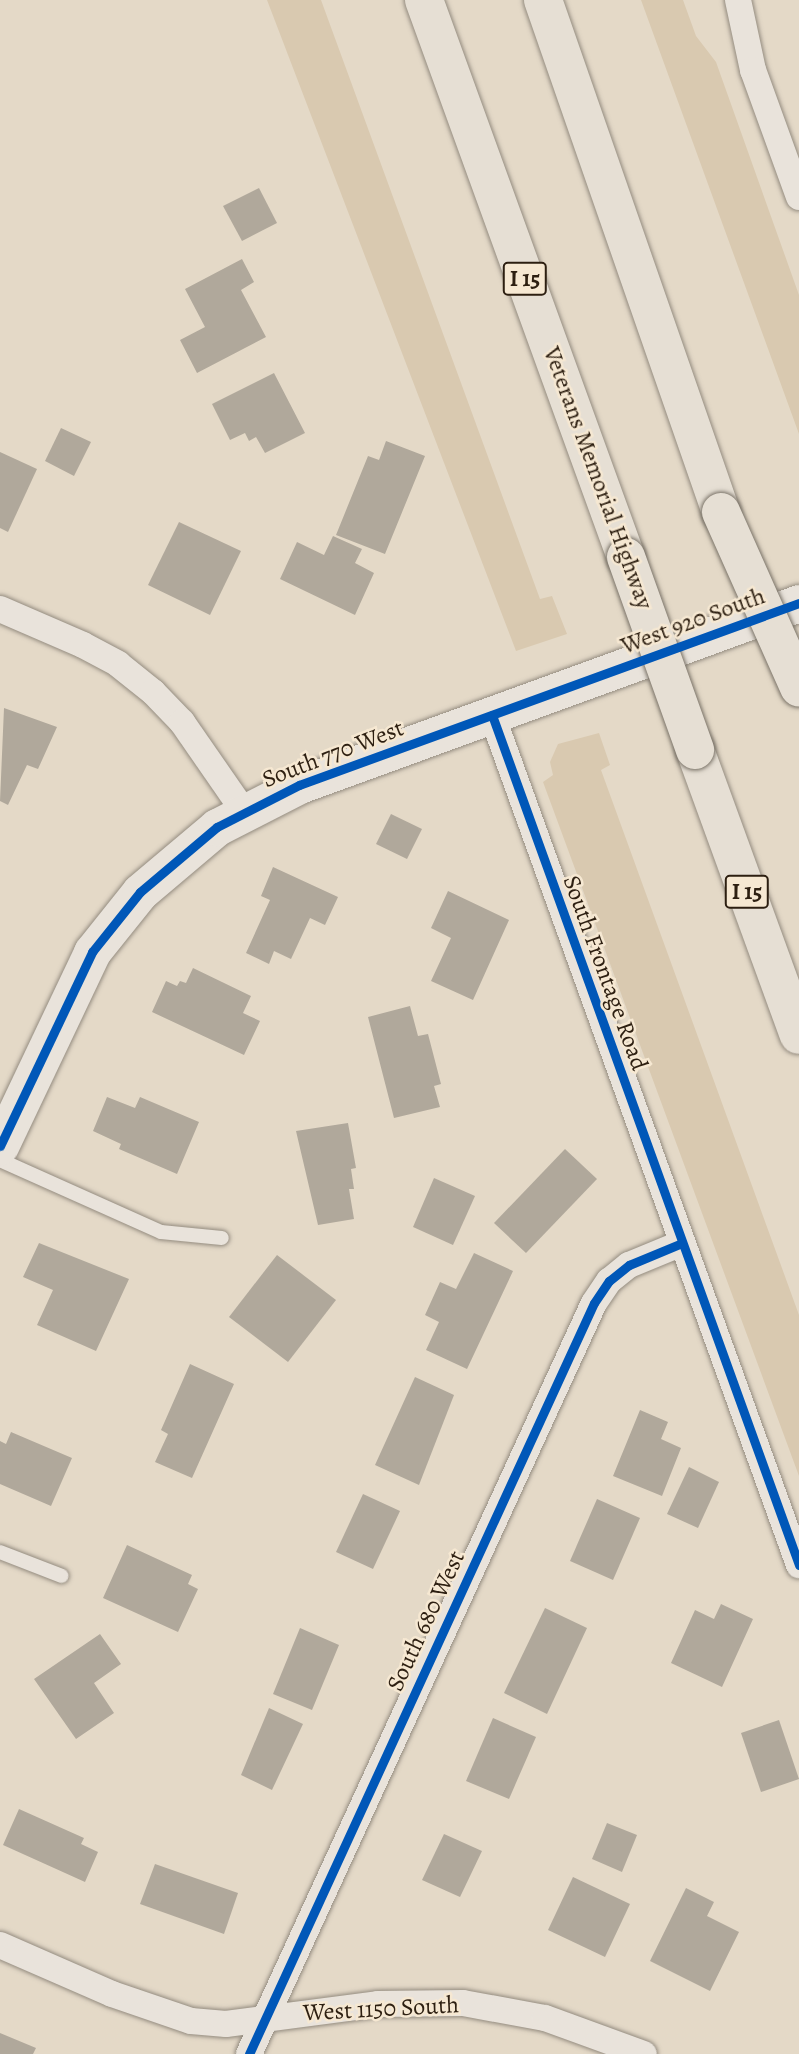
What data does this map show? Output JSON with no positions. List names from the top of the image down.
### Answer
{
  "streets": {
    "highway": ["I 15", "Veterans Memorial Highway"],
    "street": [
      "West 920 South",
      "South 770 West",
      "South Frontage Road",
      "South 680 West",
      "West 1150 South"
    ]
  },
  "crossings": [
    ["West 920 South", "South 770 West"],
    ["South 770 West", "South Frontage Road"],
    ["South Frontage Road", "South 680 West"],
    ["South 680 West", "West 1150 South"]
  ]
}
